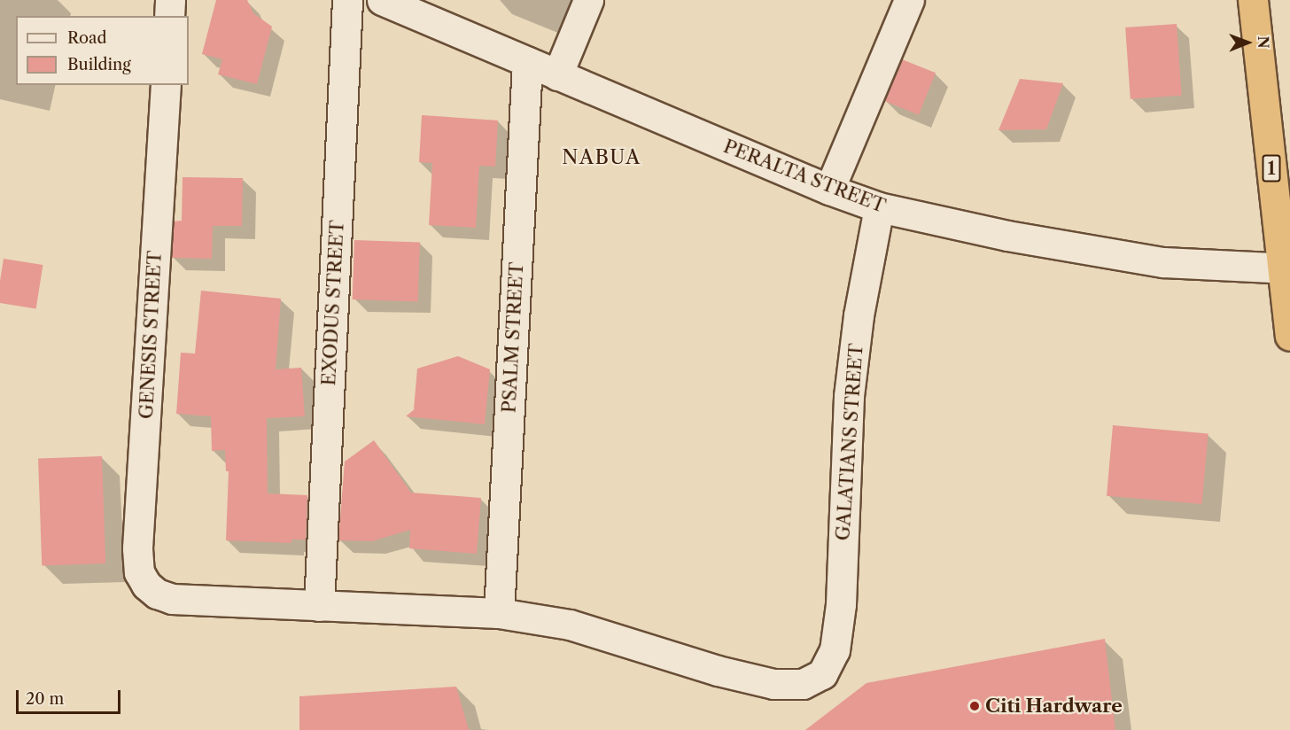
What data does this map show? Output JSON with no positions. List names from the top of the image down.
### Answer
{
  "streets": {
    "highway": ["1"],
    "street": [
      "PERALTA STREET",
      "EXODUS STREET",
      "GENESIS STREET",
      "PSALM STREET",
      "GALATIANS STREET"
    ]
  },
  "crossings": [
    ["1", "PERALTA STREET"],
    ["PERALTA STREET", "PSALM STREET"],
    ["PERALTA STREET", "GALATIANS STREET"],
    ["EXODUS STREET", "GENESIS STREET"],
    ["PSALM STREET", "GALATIANS STREET"]
  ],
  "districts": ["NABUA"],
  "places": ["Citi Hardware"],
  "legend": ["Road", "Building"],
  "scale_bar": "20 m",
  "north": "right"
}
